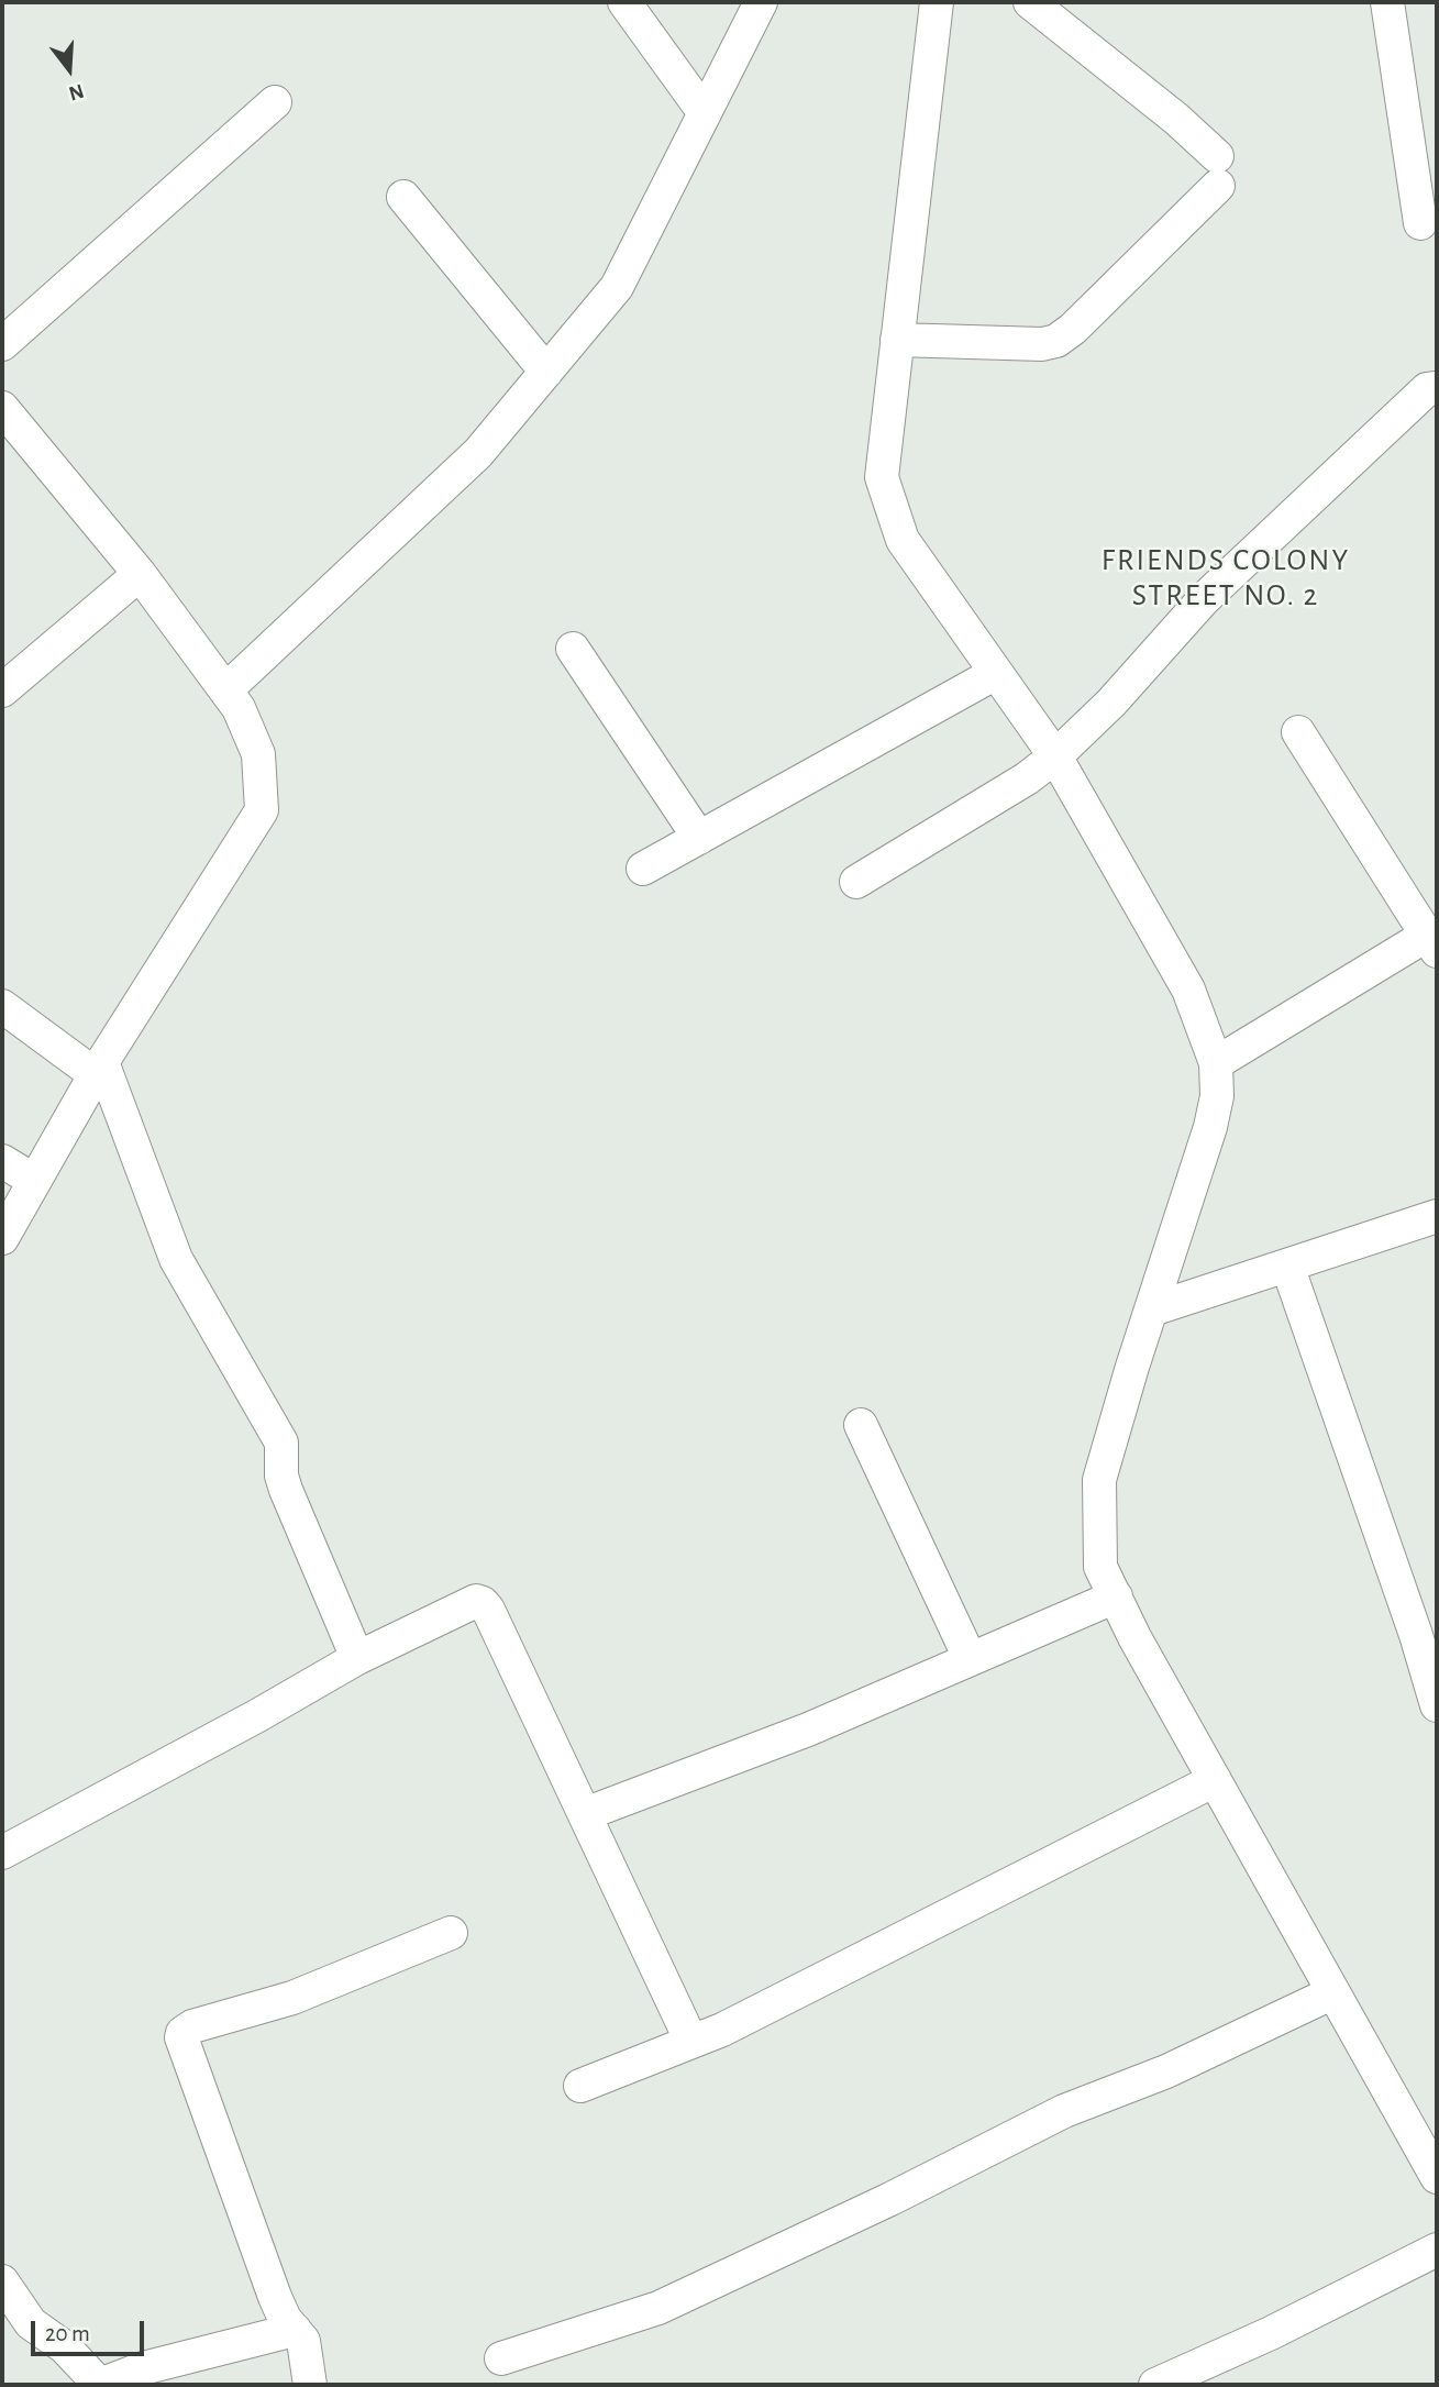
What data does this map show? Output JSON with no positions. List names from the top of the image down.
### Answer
{
  "districts": ["FRIENDS COLONY STREET NO. 2"],
  "scale_bar": "20 m",
  "north": "bottom"
}
